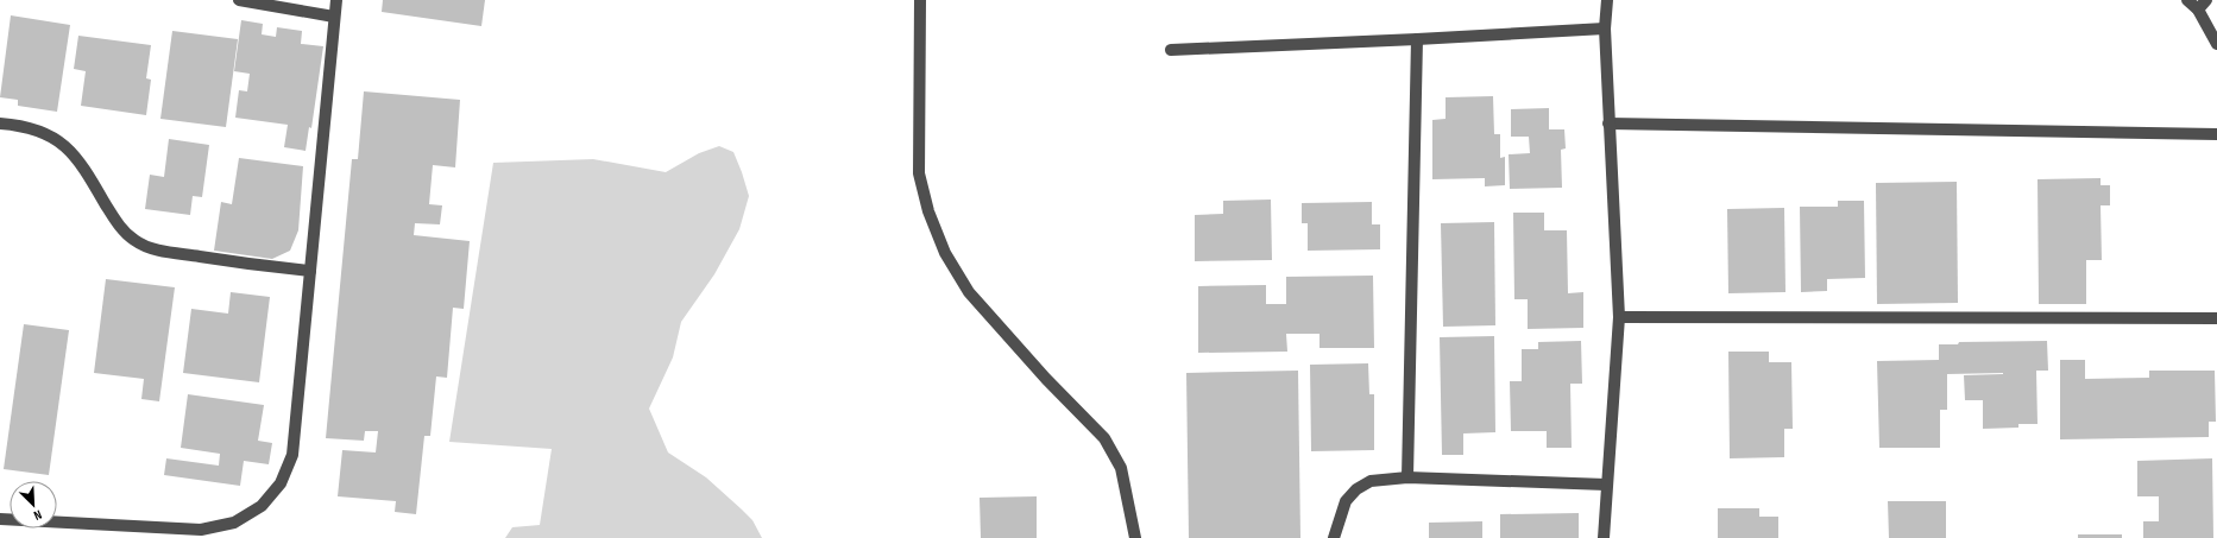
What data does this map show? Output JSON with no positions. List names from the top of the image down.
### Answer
{
  "north": "bottom right"
}
